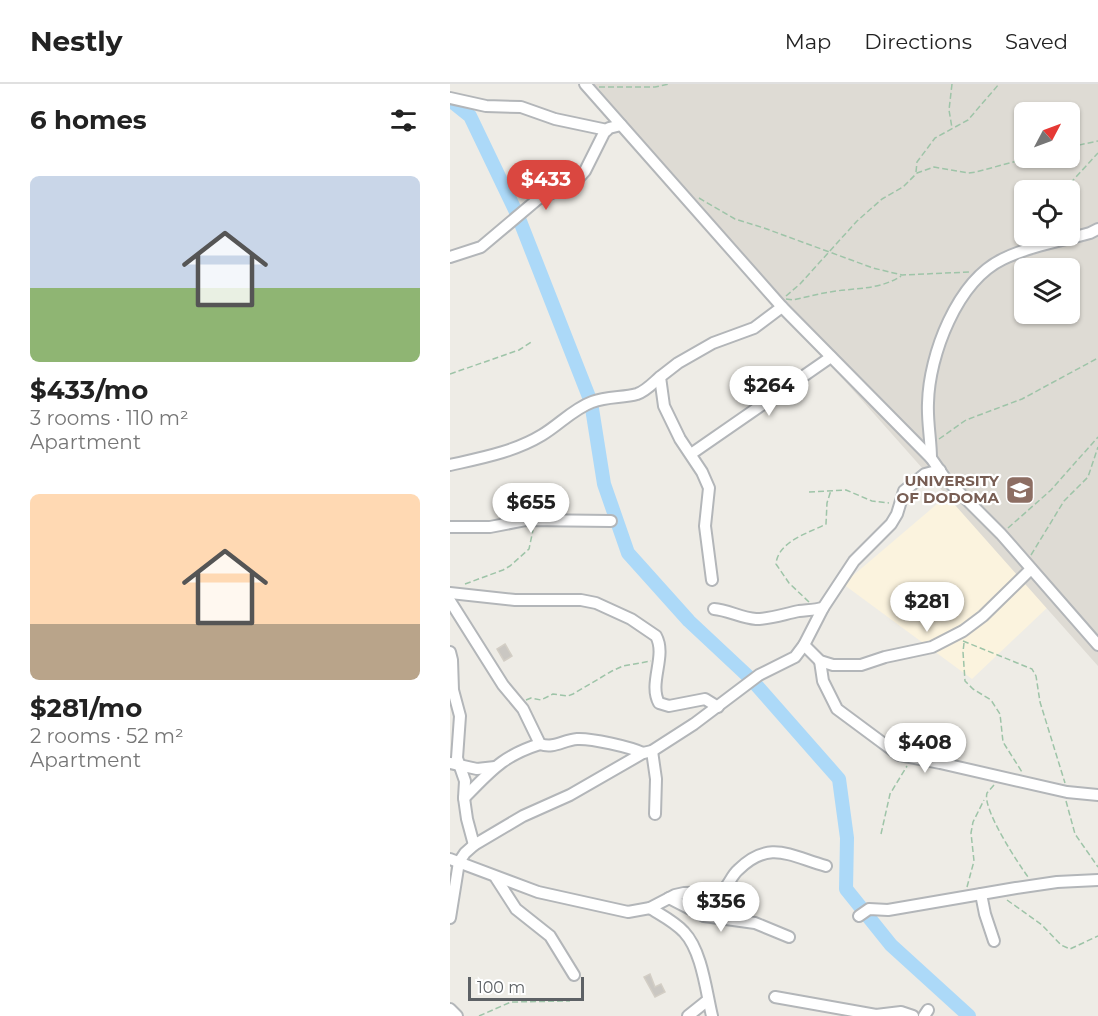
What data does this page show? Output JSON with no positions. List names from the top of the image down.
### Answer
{
  "places": {
    "school or university": ["UNIVERSITY OF DODOMA"]
  },
  "scale_bar": "100 m",
  "north": "top right",
  "page": {
    "header": "Nestly",
    "nav": ["Map", "Directions", "Saved"],
    "heading": "6 homes",
    "list": [
      {
        "name": "$433/mo",
        "note": "3 rooms · 110 m² · Apartment"
      },
      {
        "name": "$281/mo",
        "note": "2 rooms · 52 m² · Apartment"
      }
    ],
    "price": [
      "$433",
      "$264",
      "$655",
      "$281",
      "$408",
      "$356"
    ],
    "scale": "100 m"
  }
}
